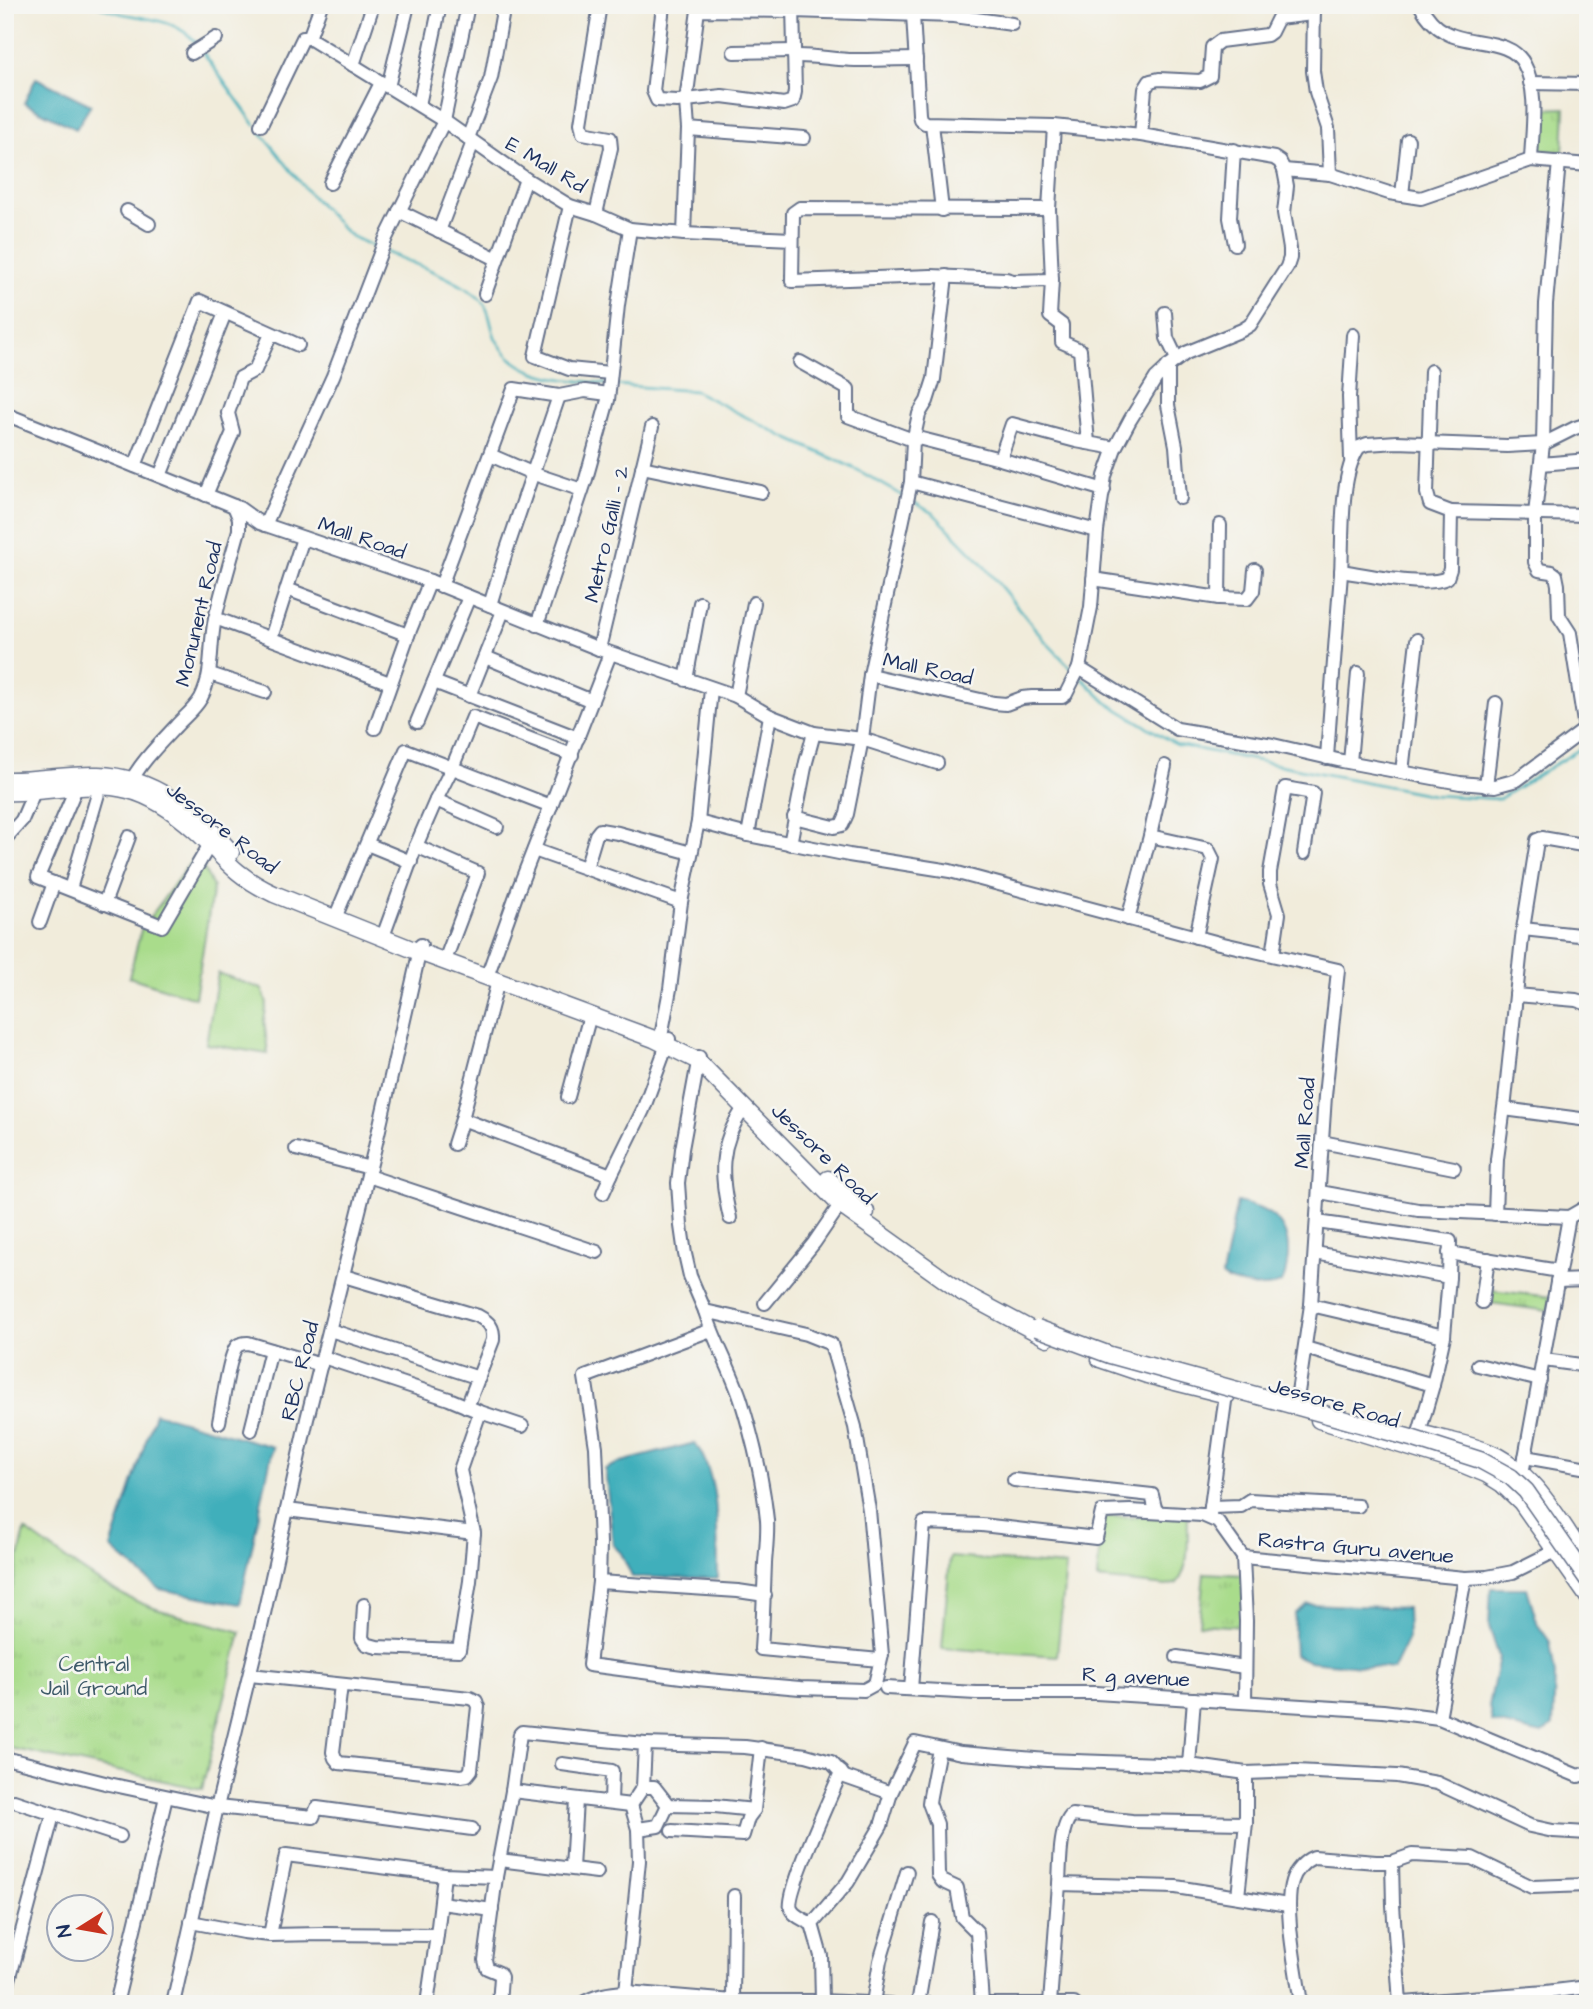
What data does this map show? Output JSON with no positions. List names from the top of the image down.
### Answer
{
  "streets": {
    "main road": ["Jessore Road"],
    "street": [
      "E Mall Rd",
      "Metro Galli - 2",
      "Mall Road",
      "Monunent Road",
      "RBC Road",
      "Rastra Guru avenue",
      "R g avenue"
    ]
  },
  "crossings": [
    ["Metro Galli - 2", "Mall Road"],
    ["Metro Galli - 2", "Jessore Road"],
    ["Mall Road", "Monunent Road"],
    ["Mall Road", "Jessore Road"],
    ["Monunent Road", "Jessore Road"],
    ["Jessore Road", "RBC Road"],
    ["Jessore Road", "Rastra Guru avenue"],
    ["Rastra Guru avenue", "R g avenue"]
  ],
  "parks": ["Central Jail Ground"],
  "north": "left"
}
